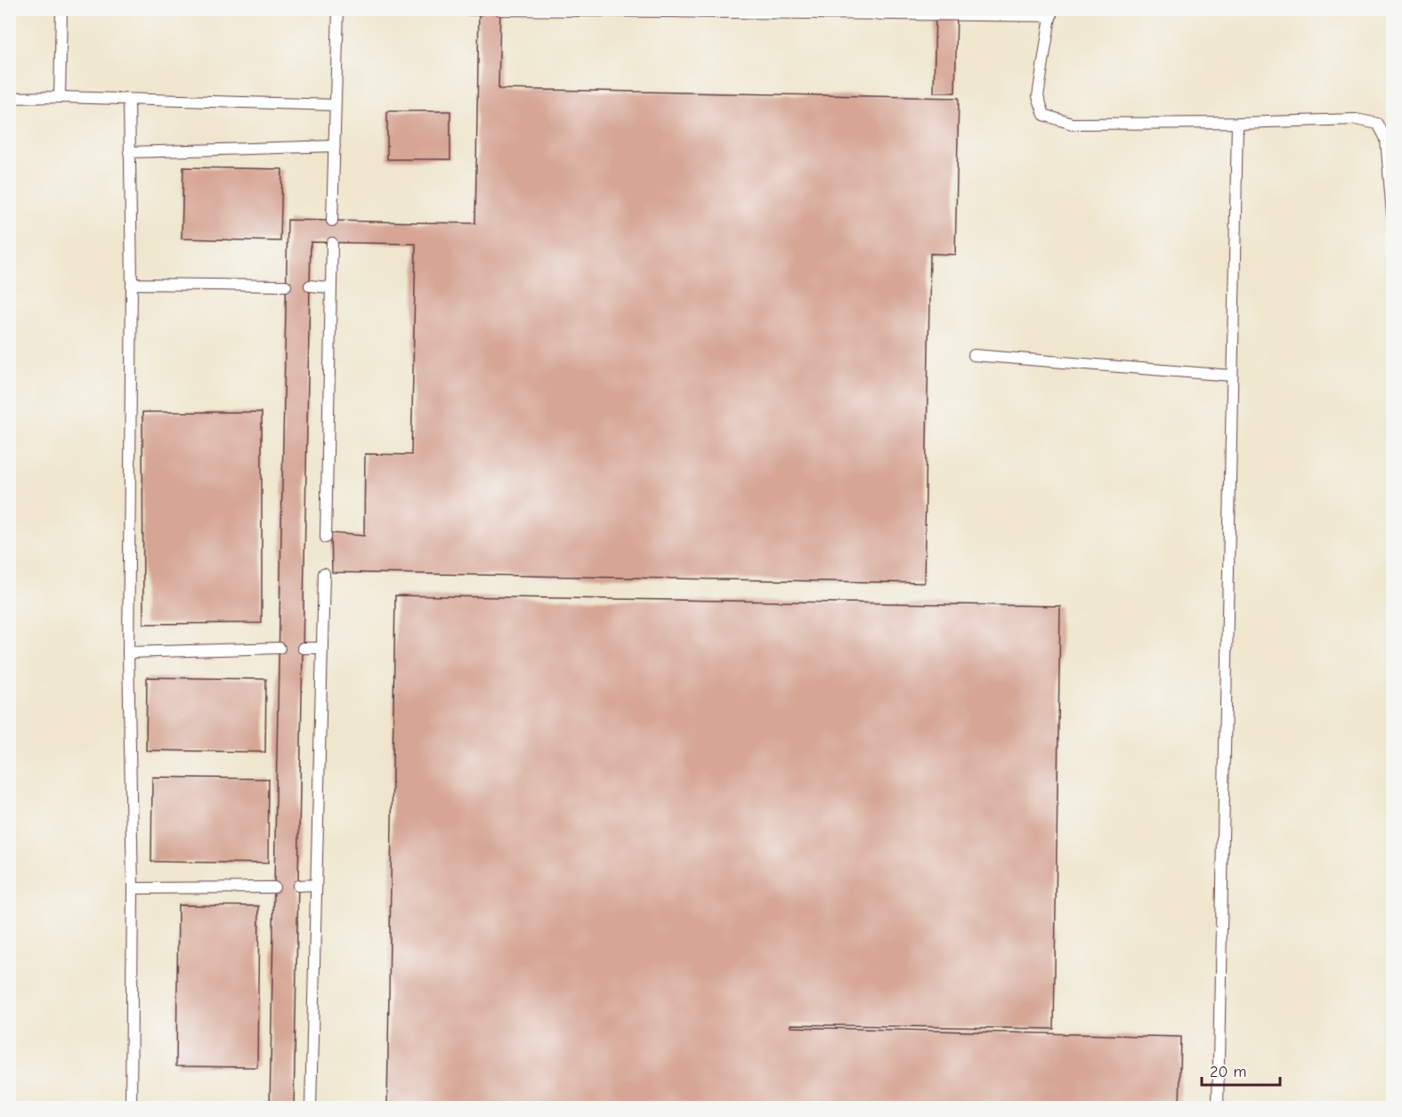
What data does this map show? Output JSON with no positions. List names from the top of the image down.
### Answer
{
  "scale_bar": "20 m"
}
